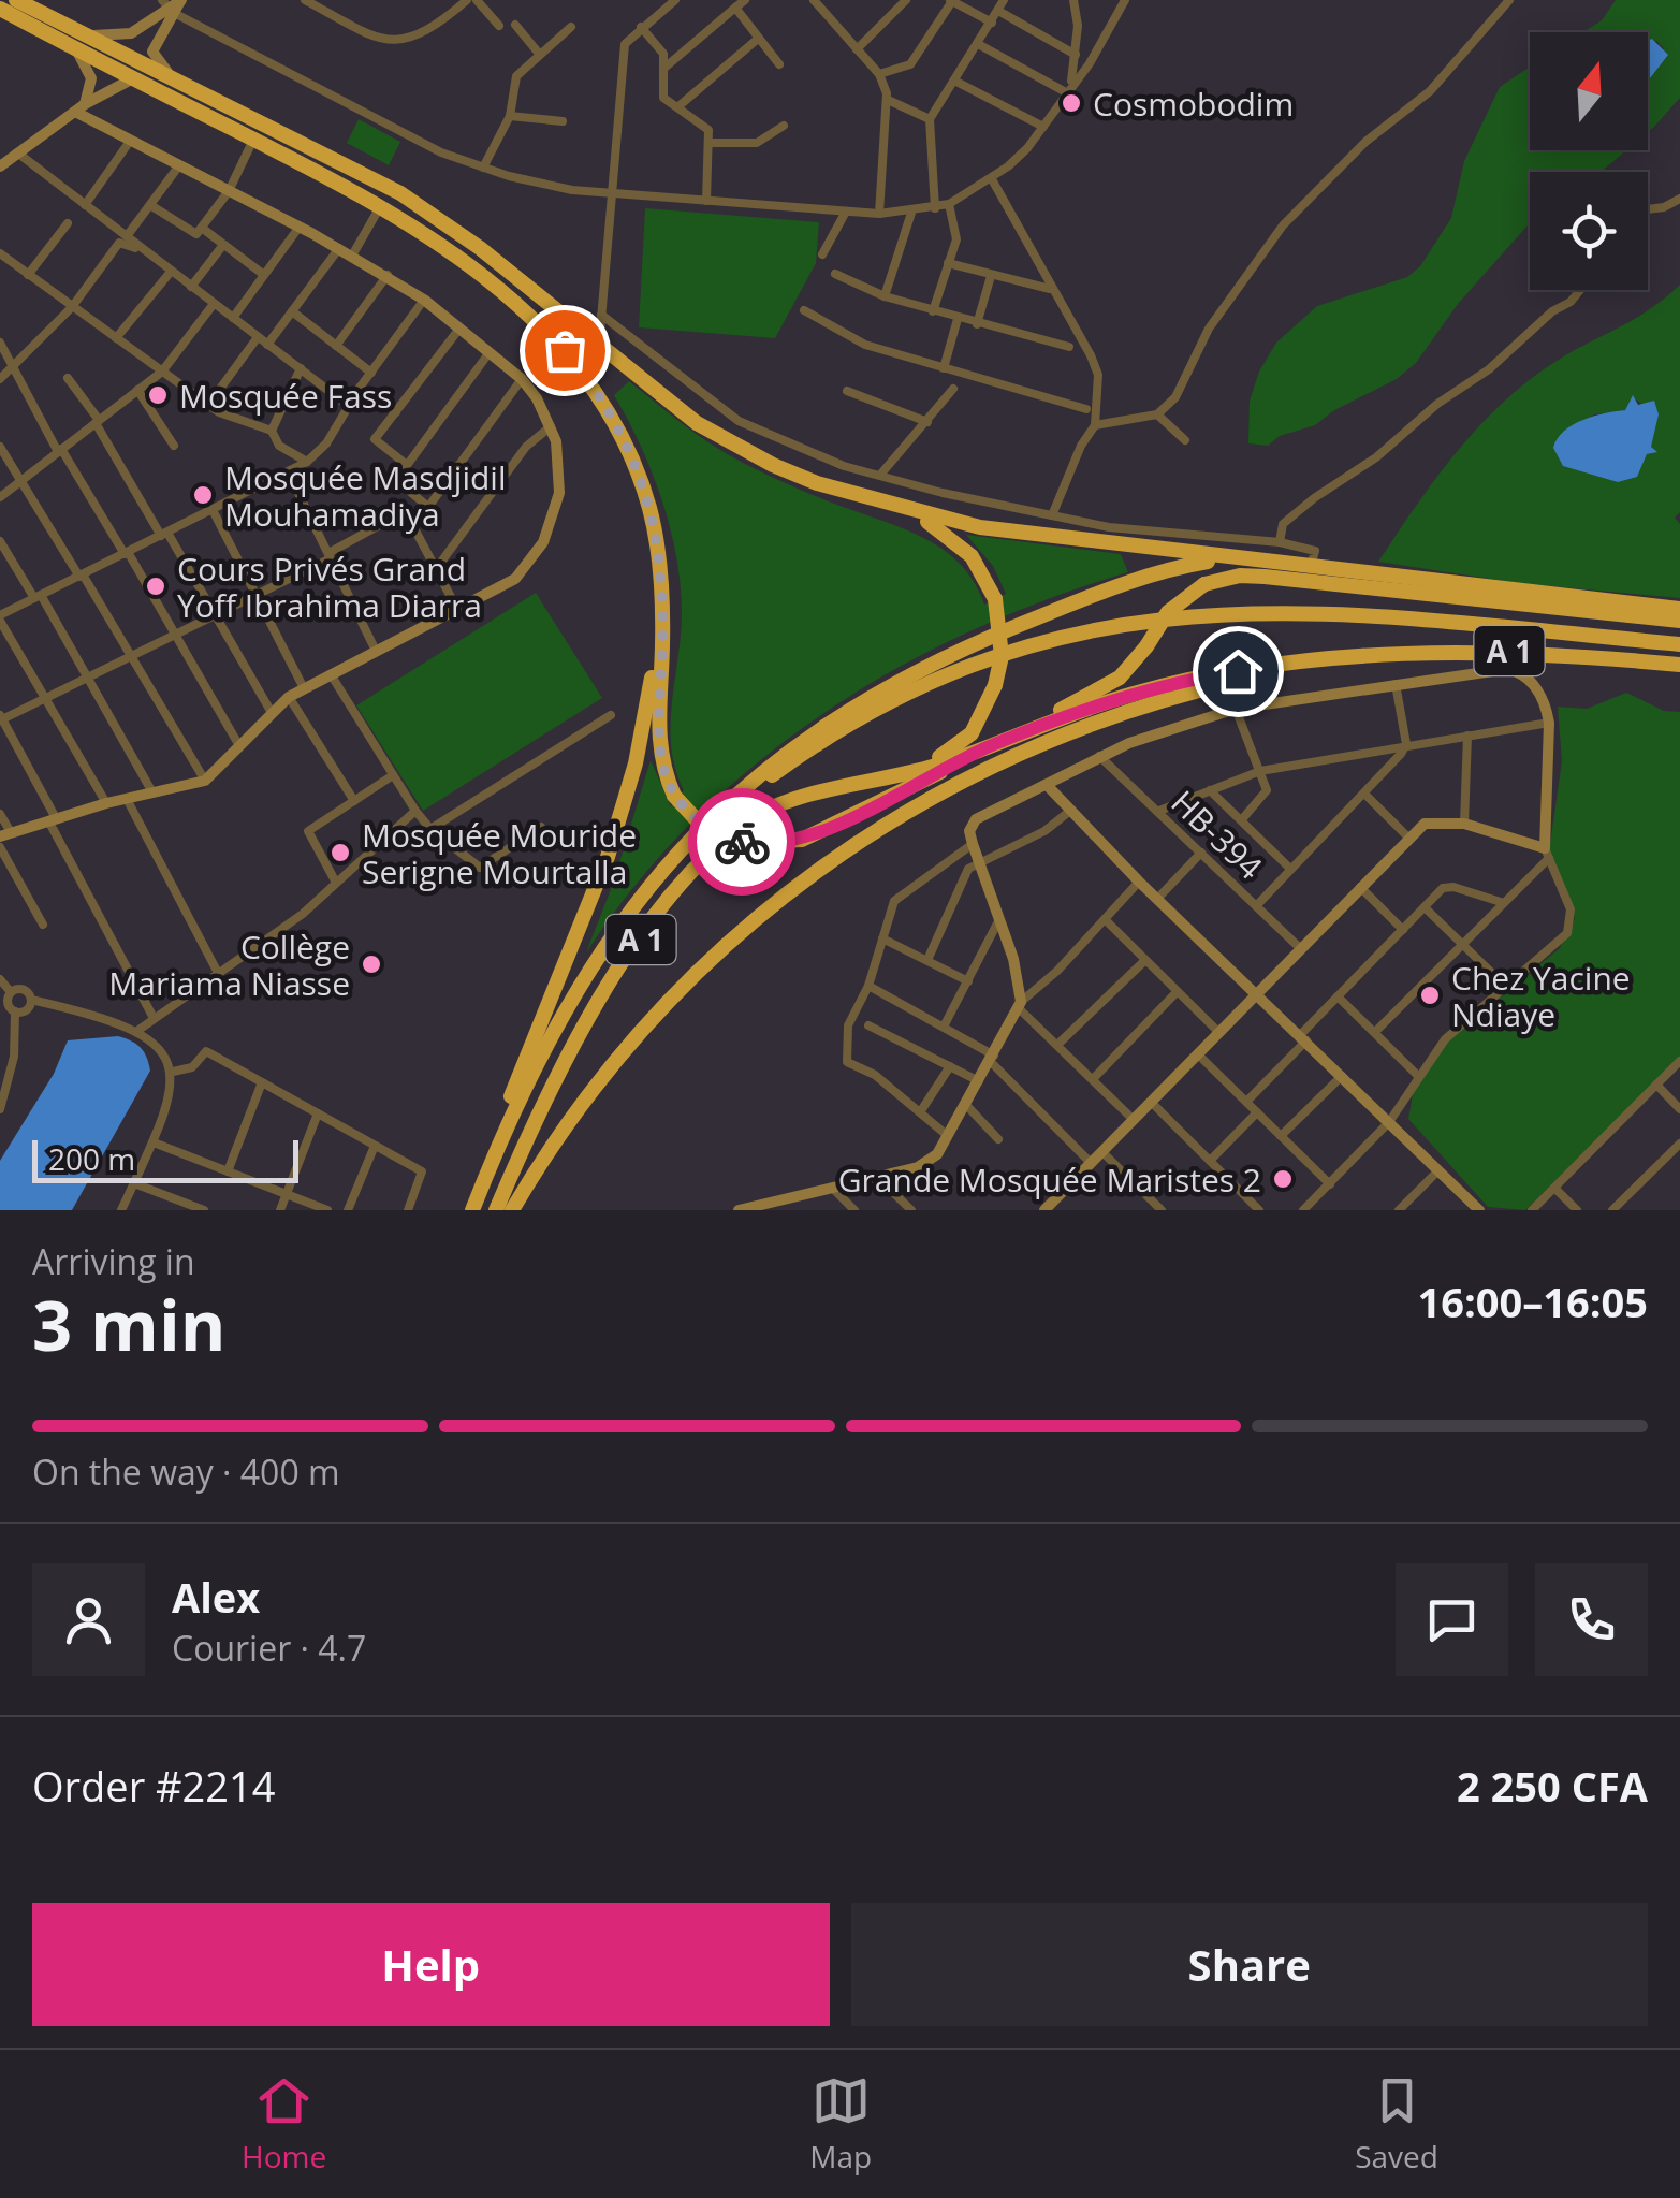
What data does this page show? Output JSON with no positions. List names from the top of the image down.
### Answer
{
  "streets": {
    "highway": ["A 1"],
    "street": ["HB-394"]
  },
  "places": [
    "Cosmobodim",
    "Mosquée Fass",
    "Mosquée Masdjidil Mouhamadiya",
    "Cours Privés Grand Yoff Ibrahima Diarra",
    "Mosquée Mouride Serigne Mourtalla",
    "Collège Mariama Niasse",
    "Chez Yacine Ndiaye",
    "Grande Mosquée Maristes 2"
  ],
  "scale_bar": "200 m",
  "north": "top",
  "page": {
    "scale": "200 m",
    "heading": ["3 min", "Arriving in", "16:00–16:05"],
    "panel": [
      "Alex",
      "Courier · 4.7",
      "Order #2214",
      "2 250 CFA"
    ],
    "bar": "On the way · 400 m",
    "buttons": ["Help", "Share"],
    "tabs": ["Home", "Map", "Saved"]
  }
}
